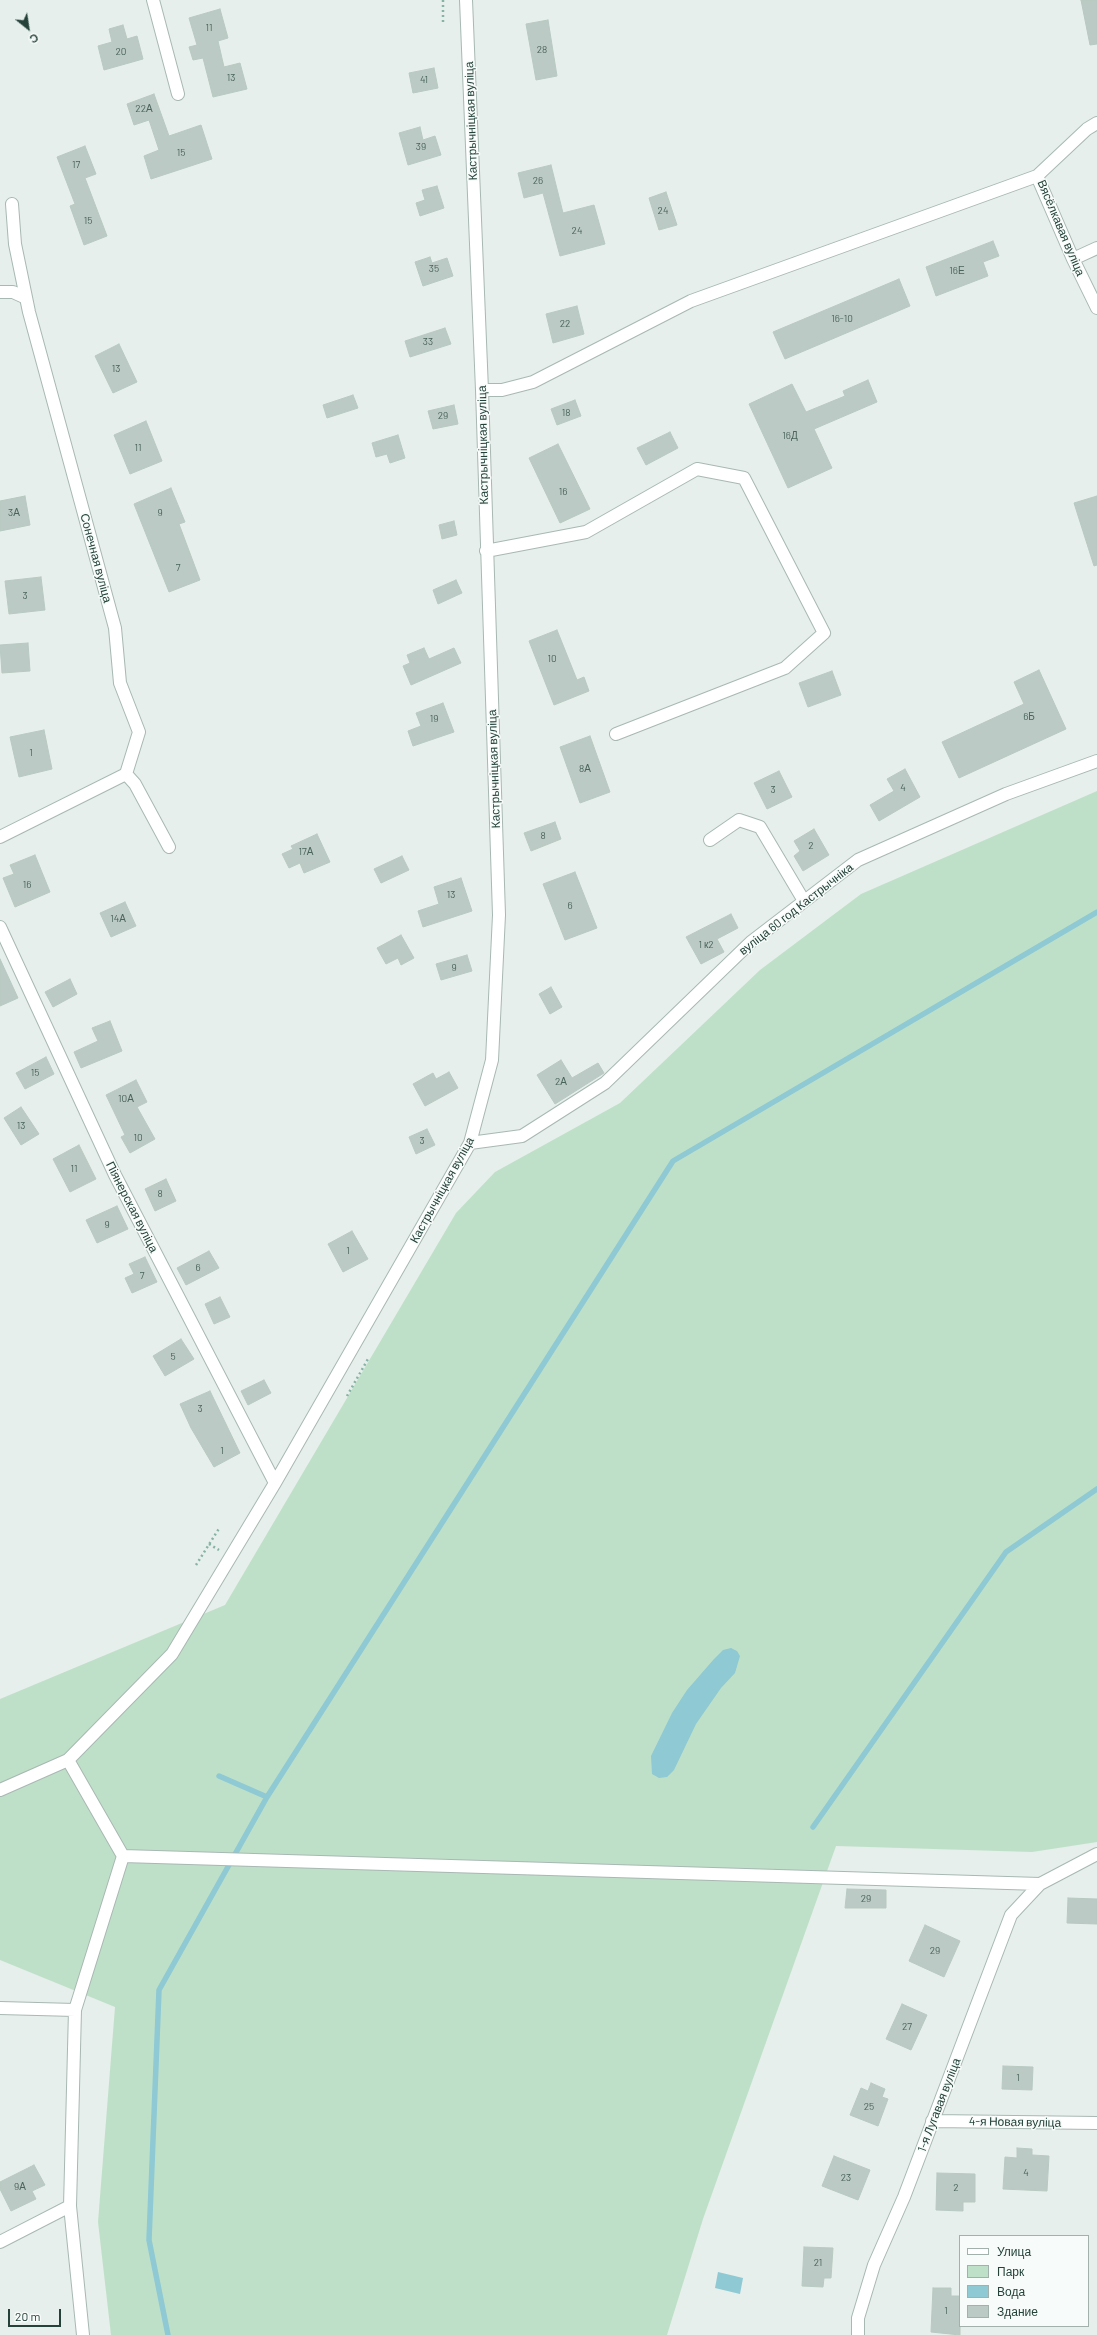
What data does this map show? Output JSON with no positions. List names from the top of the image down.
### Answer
{
  "streets": {
    "street": [
      "Кастрычніцкая вуліца",
      "Вясёлкавая вуліца",
      "Сонечная вуліца",
      "вуліца 60 год Кастрычніка",
      "Піянерская вуліца",
      "1-я Лугавая вуліца",
      "4-я Новая вуліца"
    ]
  },
  "crossings": [
    ["Кастрычніцкая вуліца", "вуліца 60 год Кастрычніка"],
    ["Кастрычніцкая вуліца", "Піянерская вуліца"],
    ["1-я Лугавая вуліца", "4-я Новая вуліца"]
  ],
  "house_numbers": [
    "11",
    "28",
    "20",
    "13",
    "41",
    "22А",
    "39",
    "15",
    "17",
    "26",
    "24",
    "15",
    "24",
    "35",
    "16Е",
    "16-10",
    "22",
    "33",
    "13",
    "18",
    "29",
    "16Д",
    "11",
    "16",
    "3А",
    "9",
    "7",
    "3",
    "10",
    "6Б",
    "19",
    "1",
    "8А",
    "4",
    "3",
    "8",
    "2",
    "17А",
    "16",
    "13",
    "6",
    "14А",
    "1 к2",
    "9",
    "15",
    "2А",
    "10А",
    "13",
    "10",
    "3",
    "11",
    "8",
    "9",
    "1",
    "6",
    "7",
    "5",
    "3",
    "1",
    "29",
    "29",
    "27",
    "1",
    "25",
    "4",
    "23",
    "9А",
    "2",
    "21",
    "1"
  ],
  "legend": [
    "Улица",
    "Парк",
    "Вода",
    "Здание"
  ],
  "scale_bar": "20 m",
  "north": "bottom right"
}
